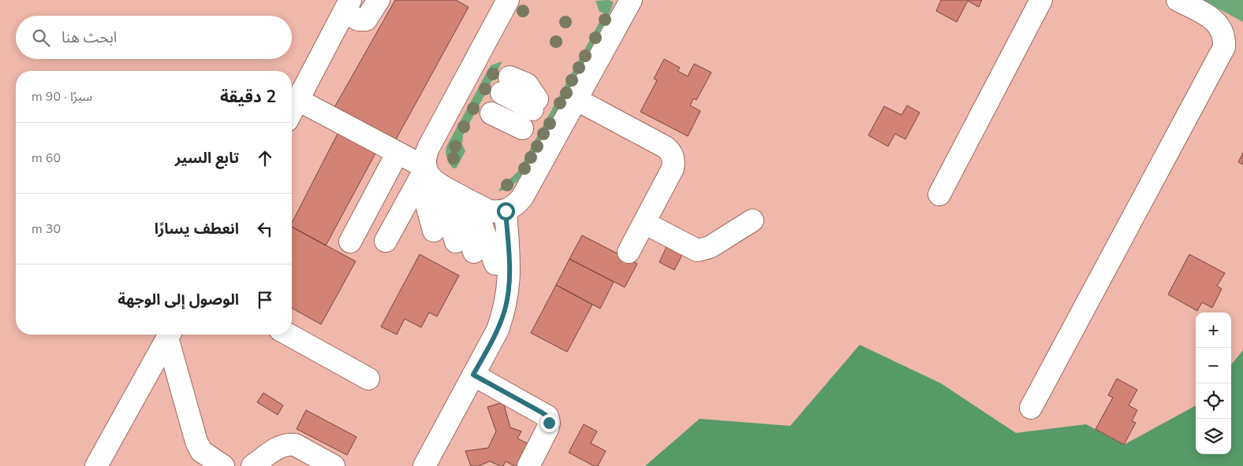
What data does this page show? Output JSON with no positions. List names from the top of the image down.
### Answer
{
  "page": {
    "search": "ابحث هنا",
    "heading": ["2 دقيقة", "سيرًا · 90 m"],
    "list": [
      ["تابع السير", "60 m"],
      ["انعطف يسارًا", "30 m"],
      "الوصول إلى الوجهة"
    ],
    "map_buttons": ["+", "−"]
  }
}
